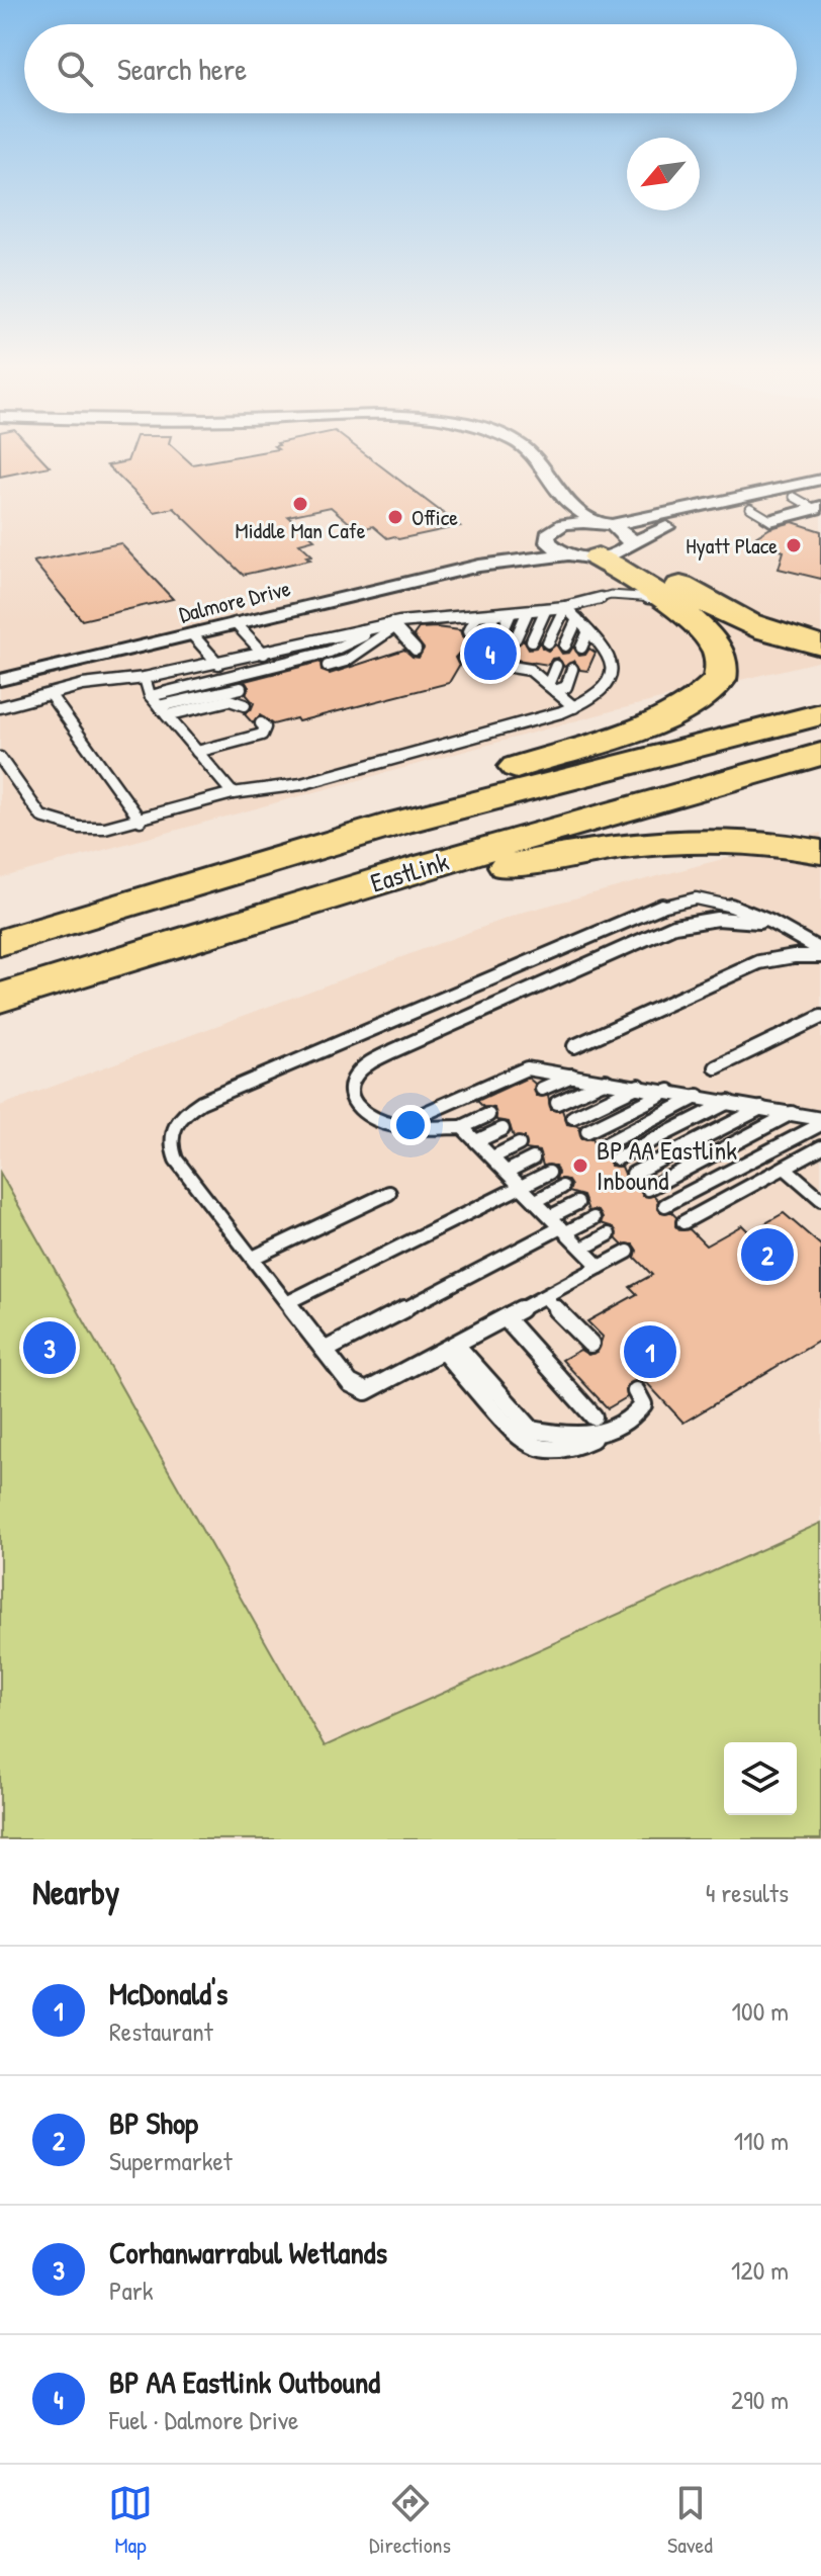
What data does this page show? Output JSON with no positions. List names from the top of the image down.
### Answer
{
  "streets": {
    "highway": ["EastLink"],
    "street": ["Dalmore Drive"]
  },
  "places": [
    "Middle Man Cafe",
    "Office",
    "Hyatt Place",
    "BP AA Eastlink Inbound"
  ],
  "north": "bottom left",
  "page": {
    "search": "Search here",
    "pins": [
      "4",
      "2",
      "3",
      "1"
    ],
    "heading": ["Nearby", "4 results"],
    "list": [
      {
        "mark": "1",
        "name": "McDonald's",
        "note": "Restaurant",
        "value": "100 m"
      },
      {
        "mark": "2",
        "name": "BP Shop",
        "note": "Supermarket",
        "value": "110 m"
      },
      {
        "mark": "3",
        "name": "Corhanwarrabul Wetlands",
        "note": "Park",
        "value": "120 m"
      },
      {
        "mark": "4",
        "name": "BP AA Eastlink Outbound",
        "note": "Fuel · Dalmore Drive",
        "value": "290 m"
      }
    ],
    "nav": ["Map", "Directions", "Saved"]
  }
}
